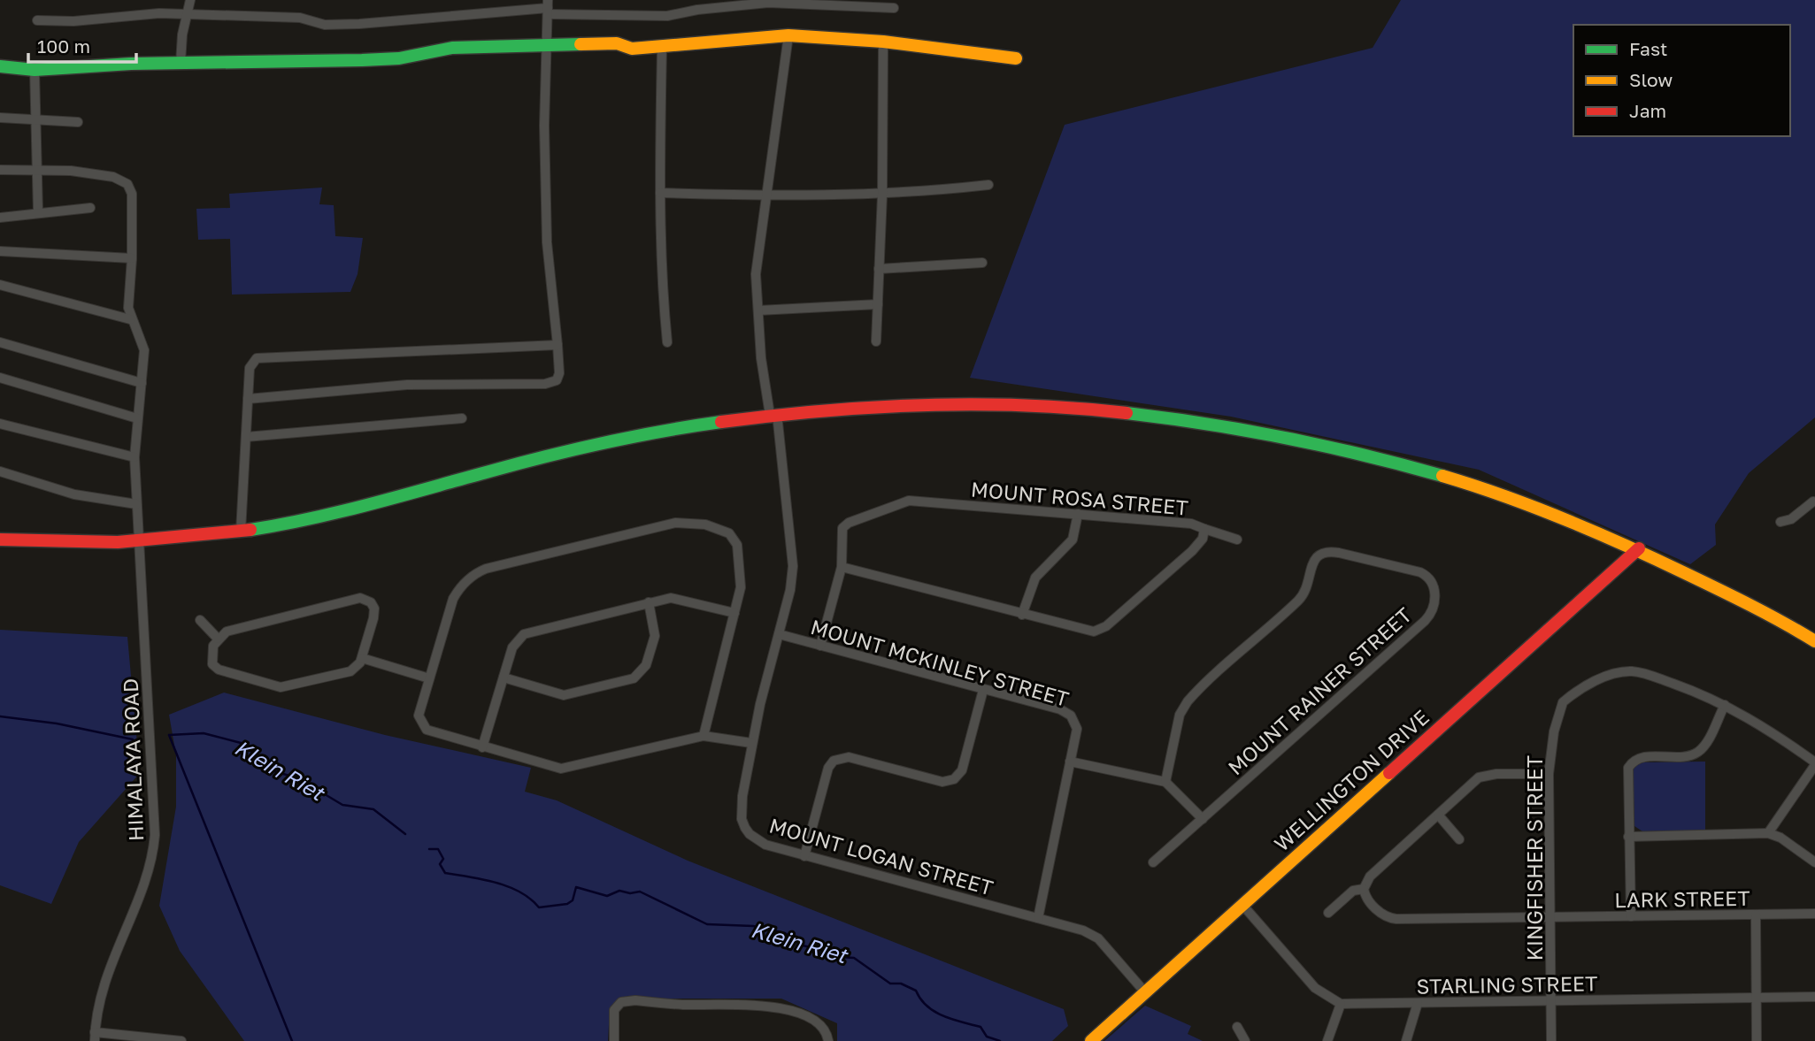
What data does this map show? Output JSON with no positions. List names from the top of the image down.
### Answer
{
  "streets": {
    "main road": ["WELLINGTON DRIVE"],
    "street": [
      "MOUNT ROSA STREET",
      "MOUNT MCKINLEY STREET",
      "MOUNT RAINER STREET",
      "HIMALAYA ROAD",
      "MOUNT LOGAN STREET",
      "KINGFISHER STREET",
      "LARK STREET",
      "STARLING STREET"
    ]
  },
  "crossings": [
    ["MOUNT ROSA STREET", "MOUNT MCKINLEY STREET"],
    ["MOUNT MCKINLEY STREET", "MOUNT LOGAN STREET"],
    ["WELLINGTON DRIVE", "MOUNT LOGAN STREET"],
    ["KINGFISHER STREET", "LARK STREET"],
    ["KINGFISHER STREET", "STARLING STREET"]
  ],
  "water": ["Klein Riet"],
  "legend": ["Fast", "Slow", "Jam"],
  "scale_bar": "100 m"
}
